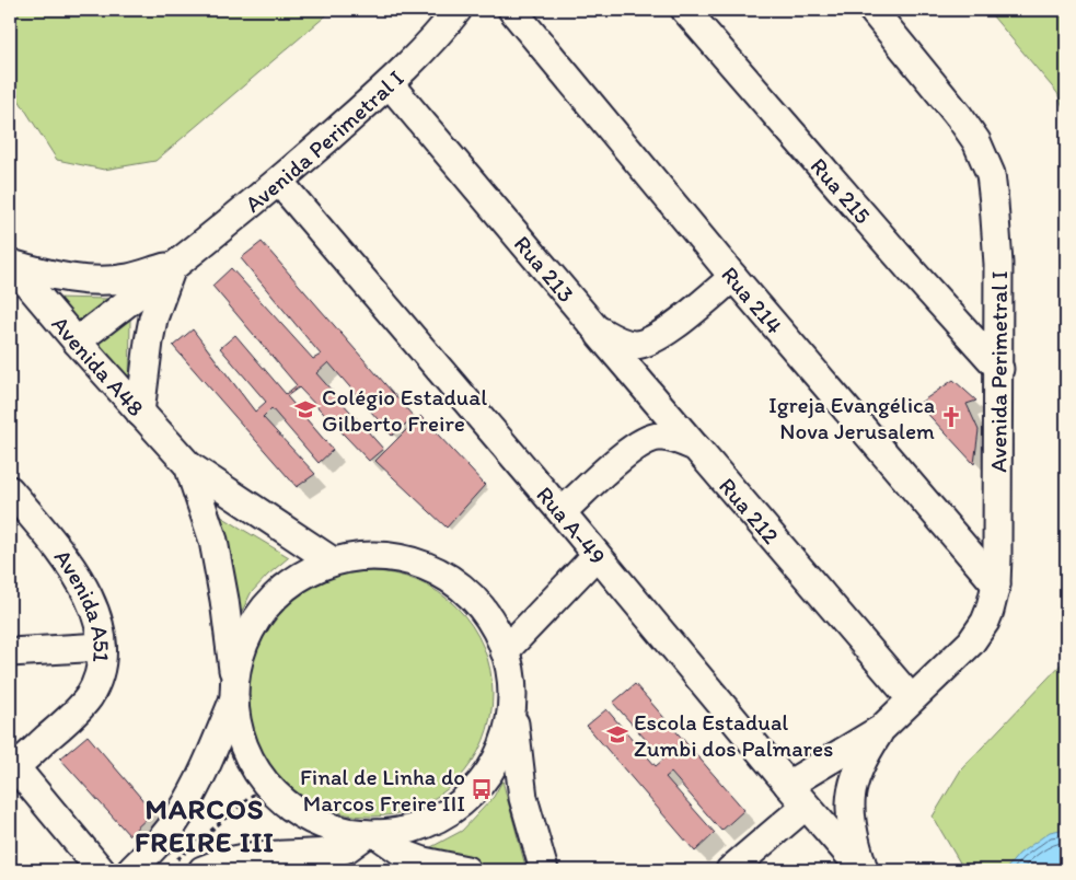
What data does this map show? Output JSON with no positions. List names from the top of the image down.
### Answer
{
  "streets": {
    "street": [
      "Avenida Perimetral I",
      "Rua 215",
      "Rua 213",
      "Rua 214",
      "Avenida A48",
      "Rua 212",
      "Rua A-49",
      "Avenida A51"
    ]
  },
  "crossings": [
    ["Avenida Perimetral I", "Rua 215"],
    ["Avenida Perimetral I", "Rua 213"],
    ["Avenida Perimetral I", "Rua 214"],
    ["Avenida Perimetral I", "Avenida A48"],
    ["Avenida Perimetral I", "Rua 212"],
    ["Avenida Perimetral I", "Rua A-49"],
    ["Rua 213", "Rua 214"],
    ["Rua 212", "Rua A-49"]
  ],
  "districts": ["MARCOS FREIRE III"],
  "places": {
    "school or university": ["Colégio Estadual Gilberto Freire", "Escola Estadual Zumbi dos Palmares"],
    "church": ["Igreja Evangélica Nova Jerusalem"],
    "bus stop": ["Final de Linha do Marcos Freire III"]
  }
}
